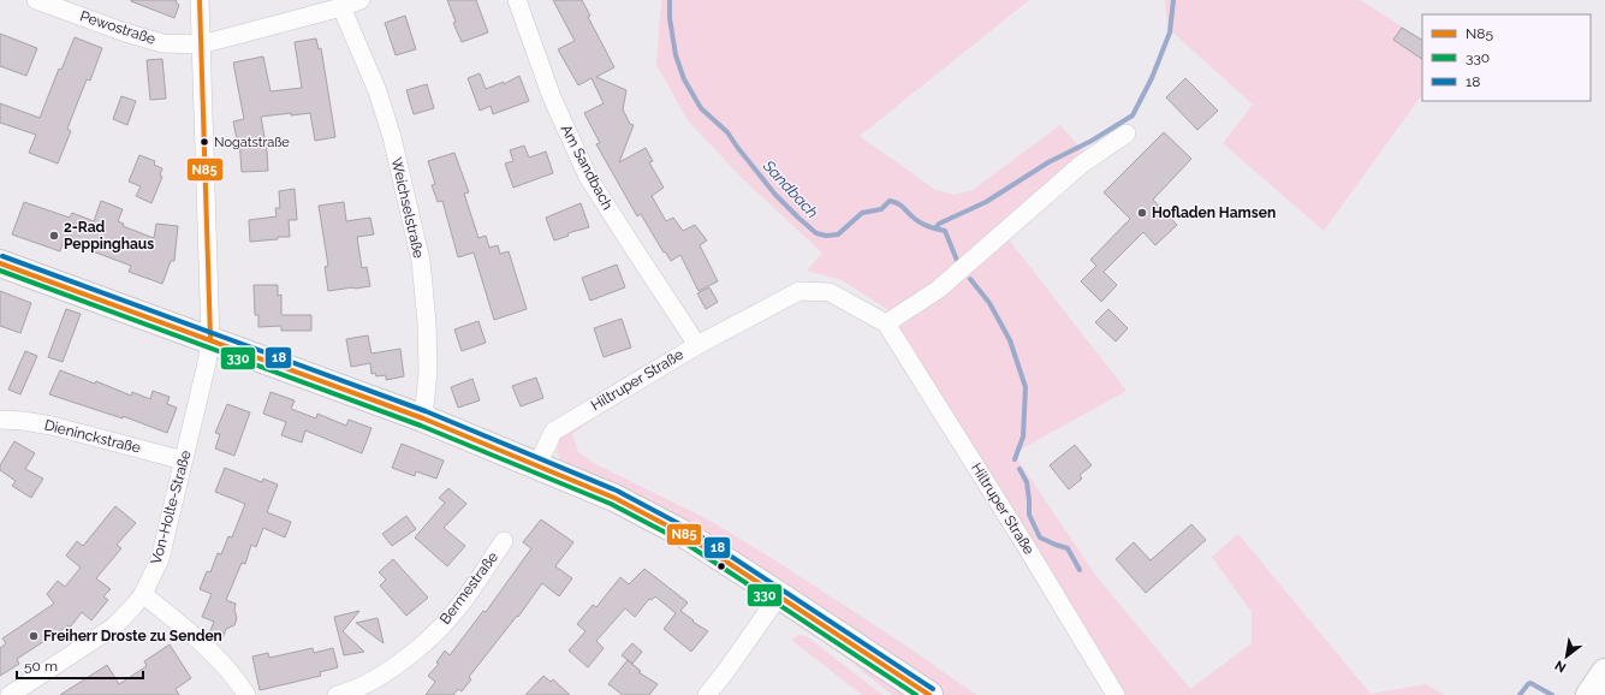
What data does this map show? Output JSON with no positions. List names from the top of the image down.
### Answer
{
  "streets": {
    "street": [
      "Pewostraße",
      "Am Sandbach",
      "Weichselstraße",
      "Hiltruper Straße",
      "Dieninckstraße",
      "Von-Holte-Straße",
      "Bermestraße"
    ]
  },
  "crossings": [
    ["Pewostraße", "Von-Holte-Straße"],
    ["Am Sandbach", "Hiltruper Straße"],
    ["Dieninckstraße", "Von-Holte-Straße"]
  ],
  "water": ["Sandbach"],
  "places": [
    "Nogatstraße",
    "Hofladen Hamsen",
    "2-Rad Peppinghaus",
    "Freiherr Droste zu Senden"
  ],
  "lines": ["transit line N85", "transit line 18", "transit line 330"],
  "legend": ["N85", "330", "18"],
  "scale_bar": "50 m",
  "north": "bottom left"
}
